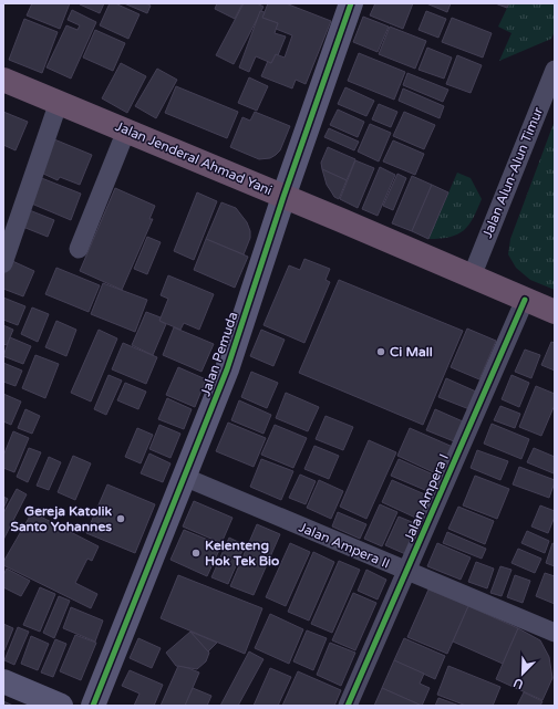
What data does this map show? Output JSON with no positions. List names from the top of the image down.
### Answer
{
  "streets": {
    "highway": ["Jalan Jenderal Ahmad Yani"],
    "street": [
      "Jalan Alun-Alun Timur",
      "Jalan Pemuda",
      "Jalan Ampera I",
      "Jalan Ampera II"
    ]
  },
  "crossings": [
    ["Jalan Jenderal Ahmad Yani", "Jalan Alun-Alun Timur"],
    ["Jalan Jenderal Ahmad Yani", "Jalan Pemuda"],
    ["Jalan Jenderal Ahmad Yani", "Jalan Ampera I"],
    ["Jalan Pemuda", "Jalan Ampera II"],
    ["Jalan Ampera I", "Jalan Ampera II"]
  ],
  "places": ["Ci Mall", "Gereja Katolik Santo Yohannes", "Kelenteng Hok Tek Bio"],
  "north": "bottom left"
}
